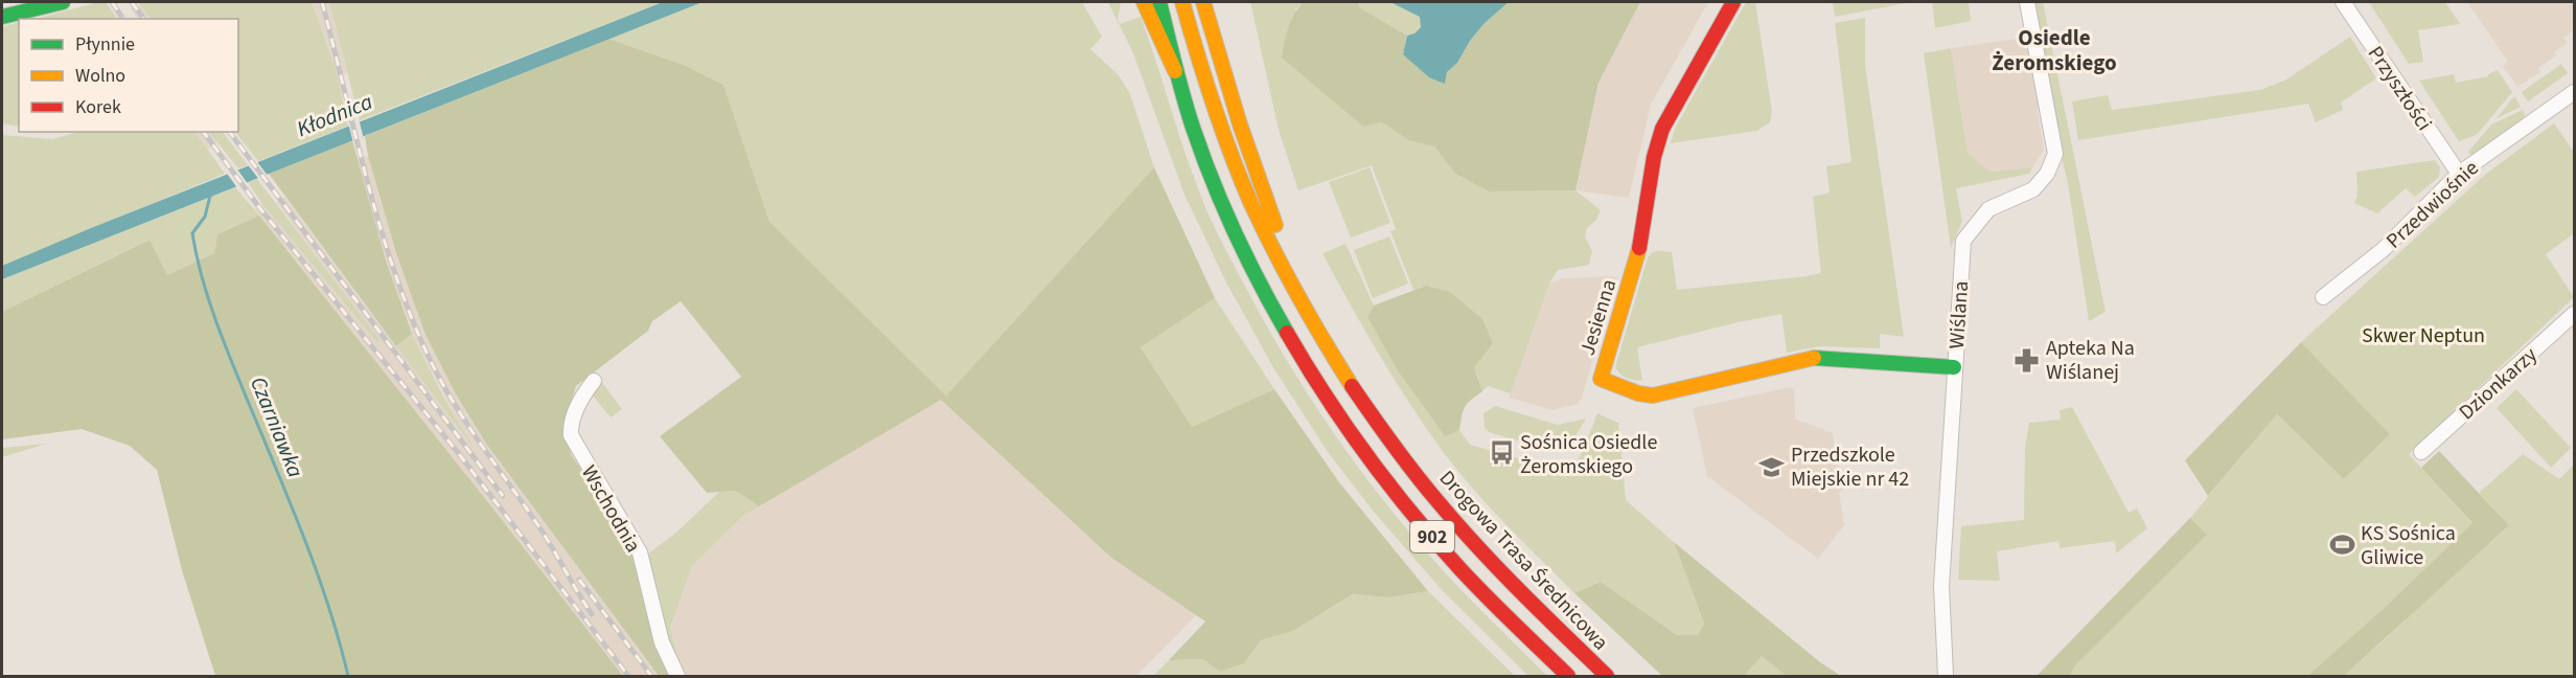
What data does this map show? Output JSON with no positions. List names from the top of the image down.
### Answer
{
  "streets": {
    "main road": ["Jesienna", "902", "Drogowa Trasa Średnicowa"],
    "street": [
      "Przyszłości",
      "Przedwiośnie",
      "Wiślana",
      "Dzionkarzy",
      "Wschodnia"
    ]
  },
  "crossings": [
    ["Przyszłości", "Przedwiośnie"],
    ["Wiślana", "Jesienna"]
  ],
  "districts": ["Osiedle Żeromskiego"],
  "water": ["Kłodnica", "Czarniawka"],
  "parks": ["Skwer Neptun"],
  "places": {
    "pharmacy": ["Apteka Na Wiślanej"],
    "bus stop": ["Sośnica Osiedle Żeromskiego"],
    "school or university": ["Przedszkole Miejskie nr 42"],
    "sports": ["KS Sośnica Gliwice"]
  },
  "legend": ["Płynnie", "Wolno", "Korek"]
}
